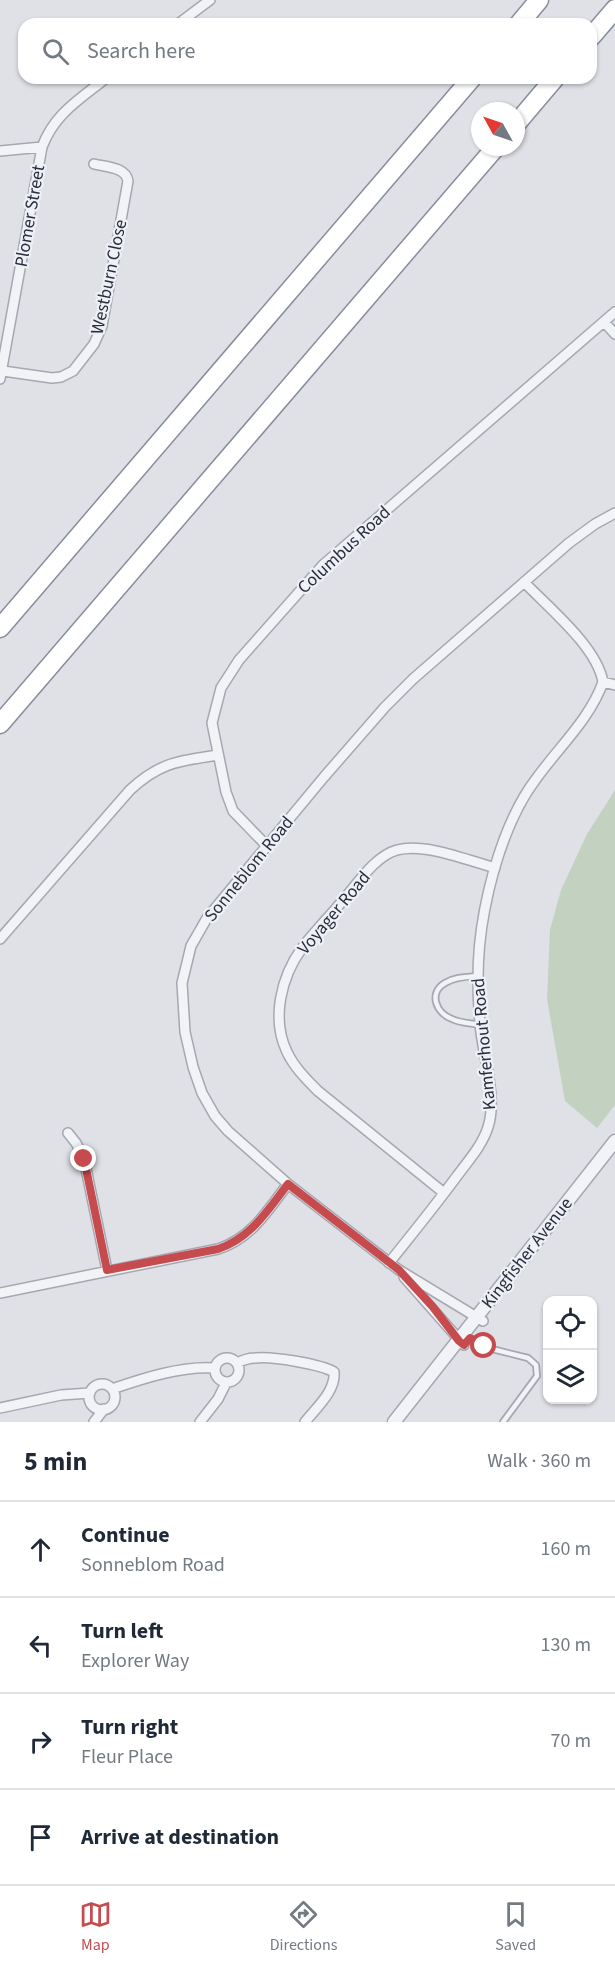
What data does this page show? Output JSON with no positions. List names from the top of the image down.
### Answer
{
  "streets": {
    "street": [
      "Plomer Street",
      "Westburn Close",
      "Columbus Road",
      "Sonneblom Road",
      "Voyager Road",
      "Kamferhout Road",
      "Kingfisher Avenue"
    ]
  },
  "crossings": [
    ["Plomer Street", "Westburn Close"],
    ["Columbus Road", "Sonneblom Road"],
    ["Sonneblom Road", "Kamferhout Road"],
    ["Sonneblom Road", "Kingfisher Avenue"],
    ["Voyager Road", "Kamferhout Road"]
  ],
  "north": "top left",
  "page": {
    "search": "Search here",
    "heading": ["5 min", "Walk · 360 m"],
    "list": [
      ["Continue", "Sonneblom Road", "160 m"],
      ["Turn left", "Explorer Way", "130 m"],
      ["Turn right", "Fleur Place", "70 m"],
      "Arrive at destination"
    ],
    "nav": ["Map", "Directions", "Saved"]
  }
}
